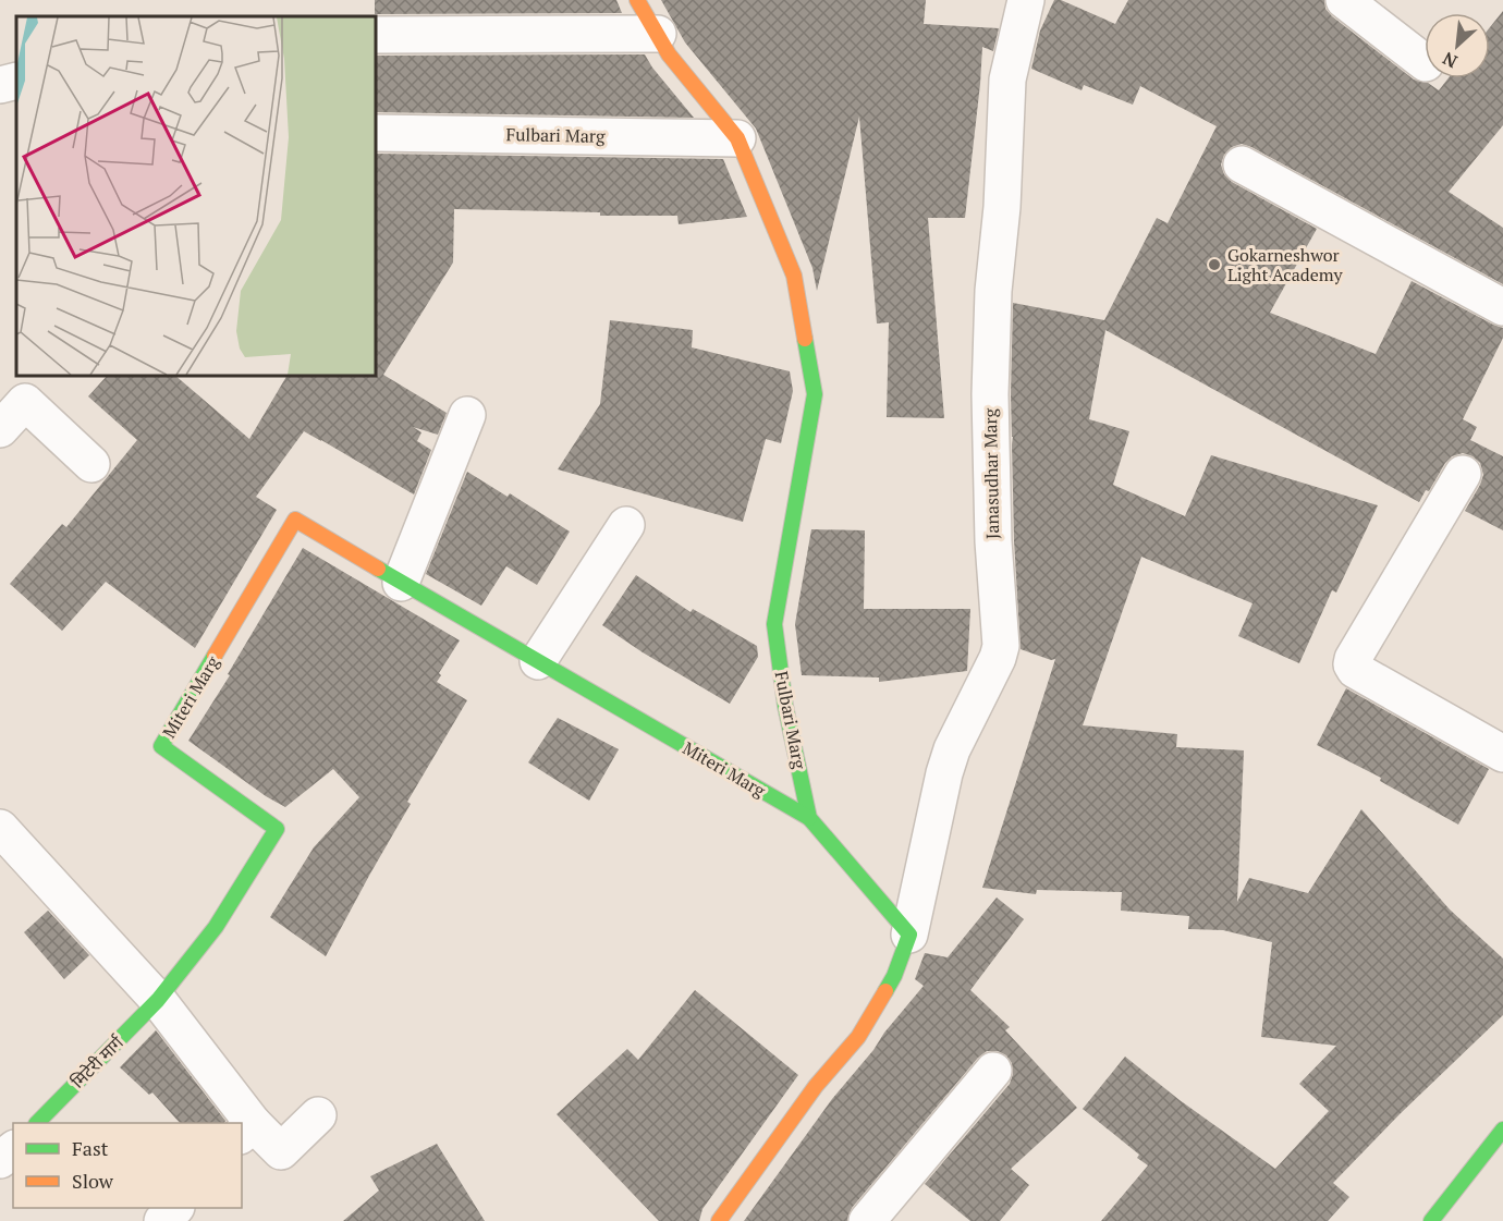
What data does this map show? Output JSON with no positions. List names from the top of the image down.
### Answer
{
  "streets": {
    "street": [
      "Fulbari Marg",
      "Janasudhar Marg",
      "Miteri Marg",
      "मिटेरी मार्ग"
    ]
  },
  "crossings": [
    ["Fulbari Marg", "Janasudhar Marg"],
    ["Fulbari Marg", "Miteri Marg"],
    ["Miteri Marg", "मिटेरी मार्ग"]
  ],
  "places": ["Gokarneshwor Light Academy"],
  "legend": ["Fast", "Slow"],
  "north": "bottom left"
}
